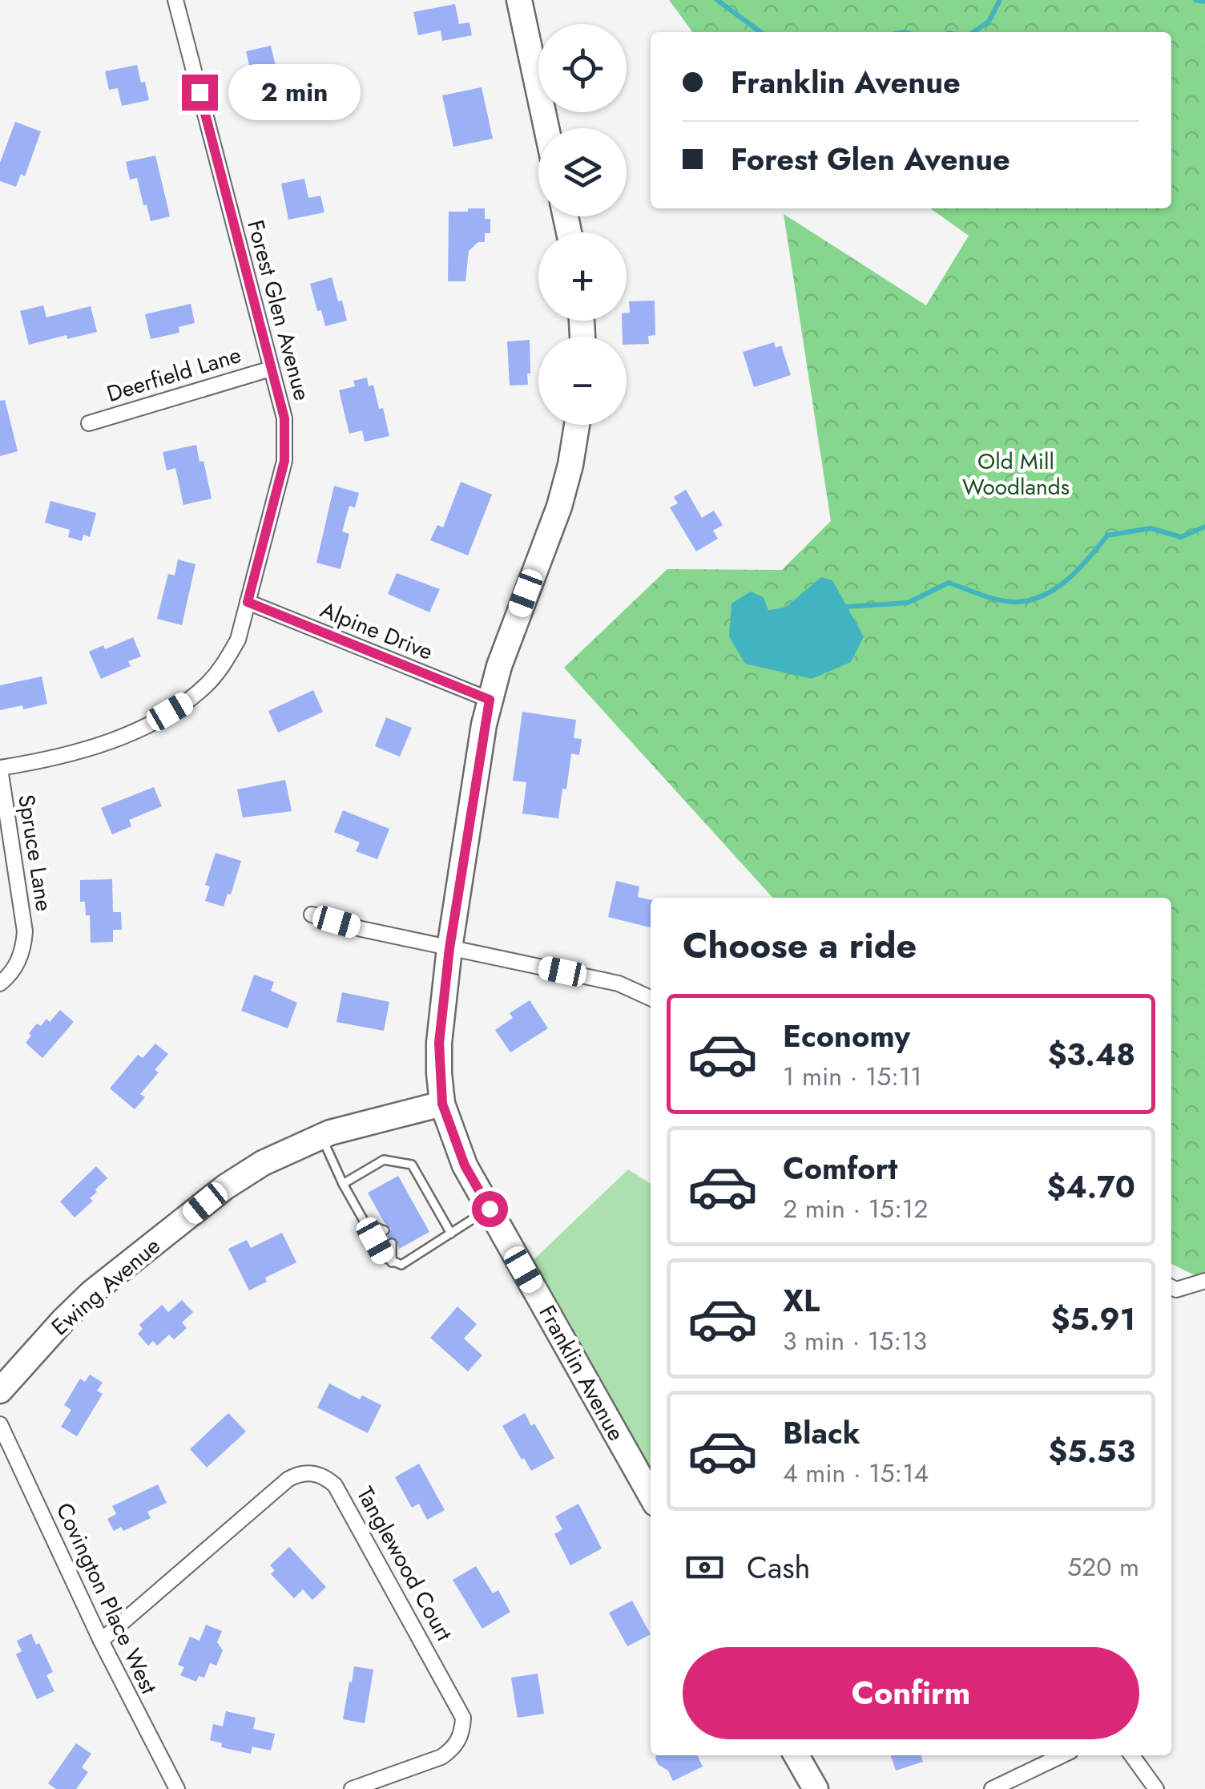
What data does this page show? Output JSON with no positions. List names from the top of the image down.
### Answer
{
  "streets": {
    "main road": ["Ewing Avenue", "Franklin Avenue"],
    "street": [
      "Forest Glen Avenue",
      "Deerfield Lane",
      "Alpine Drive",
      "Spruce Lane",
      "Tanglewood Court",
      "Covington Place West"
    ]
  },
  "crossings": [
    ["Forest Glen Avenue", "Deerfield Lane"],
    ["Forest Glen Avenue", "Alpine Drive"],
    ["Forest Glen Avenue", "Spruce Lane"],
    ["Alpine Drive", "Franklin Avenue"],
    ["Ewing Avenue", "Franklin Avenue"],
    ["Tanglewood Court", "Covington Place West"]
  ],
  "parks": ["Old Mill Woodlands"],
  "page": {
    "map_buttons": ["+", "−"],
    "banner": ["Franklin Avenue", "Forest Glen Avenue"],
    "bubble": "2 min",
    "heading": "Choose a ride",
    "list": [
      {
        "name": "Economy",
        "note": "1 min · 15:11",
        "value": "$3.48"
      },
      {
        "name": "Comfort",
        "note": "2 min · 15:12",
        "value": "$4.70"
      },
      {
        "name": "XL",
        "note": "3 min · 15:13",
        "value": "$5.91"
      },
      {
        "name": "Black",
        "note": "4 min · 15:14",
        "value": "$5.53"
      }
    ],
    "pay": ["Cash", "520 m"],
    "buttons": "Confirm"
  }
}
